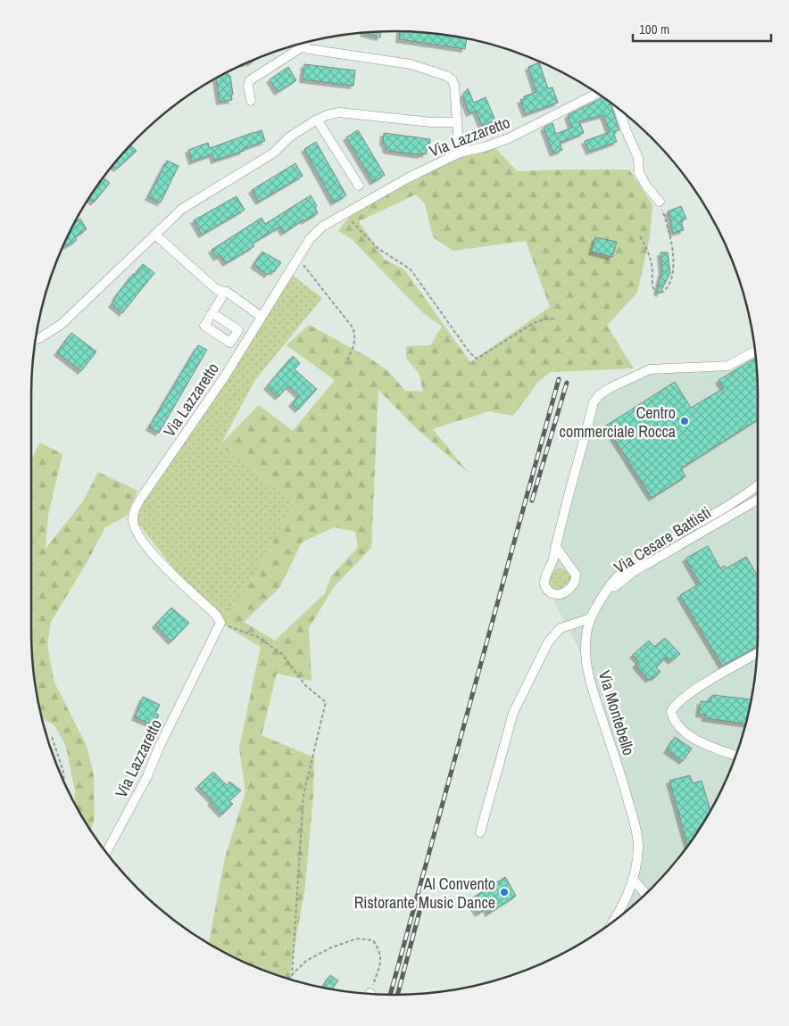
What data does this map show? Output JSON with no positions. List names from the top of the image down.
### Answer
{
  "streets": {
    "street": ["Via Lazzaretto", "Via Cesare Battisti", "Via Montebello"]
  },
  "crossings": [
    ["Via Cesare Battisti", "Via Montebello"]
  ],
  "places": ["Centro commerciale Rocca", "Al Convento Ristorante Music Dance"],
  "scale_bar": "100 m"
}
